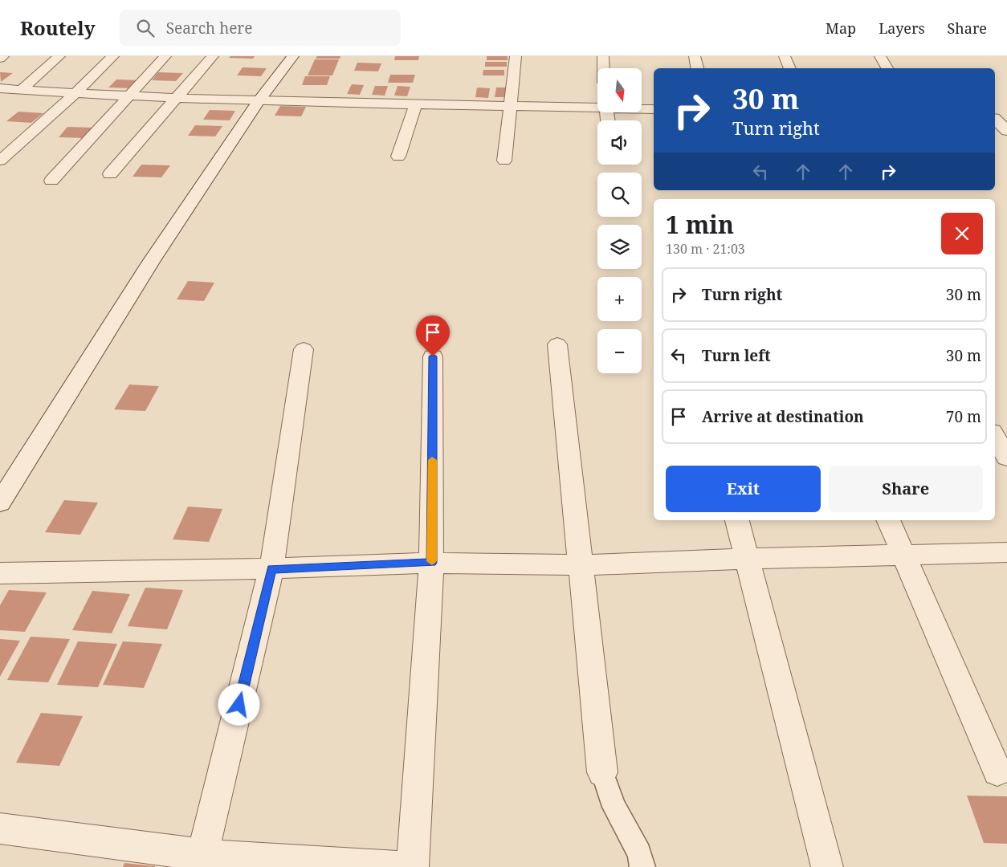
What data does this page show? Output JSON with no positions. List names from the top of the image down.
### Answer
{
  "north": "bottom",
  "page": {
    "header": "Routely",
    "search": "Search here",
    "nav": ["Map", "Layers", "Share"],
    "map_buttons": ["+", "−"],
    "turn": ["30 m", "Turn right"],
    "heading": ["1 min", "130 m · 21:03"],
    "list": [
      {
        "name": "Turn right",
        "value": "30 m"
      },
      {
        "name": "Turn left",
        "value": "30 m"
      },
      {
        "name": "Arrive at destination",
        "value": "70 m"
      }
    ],
    "buttons": ["Exit", "Share"]
  }
}
